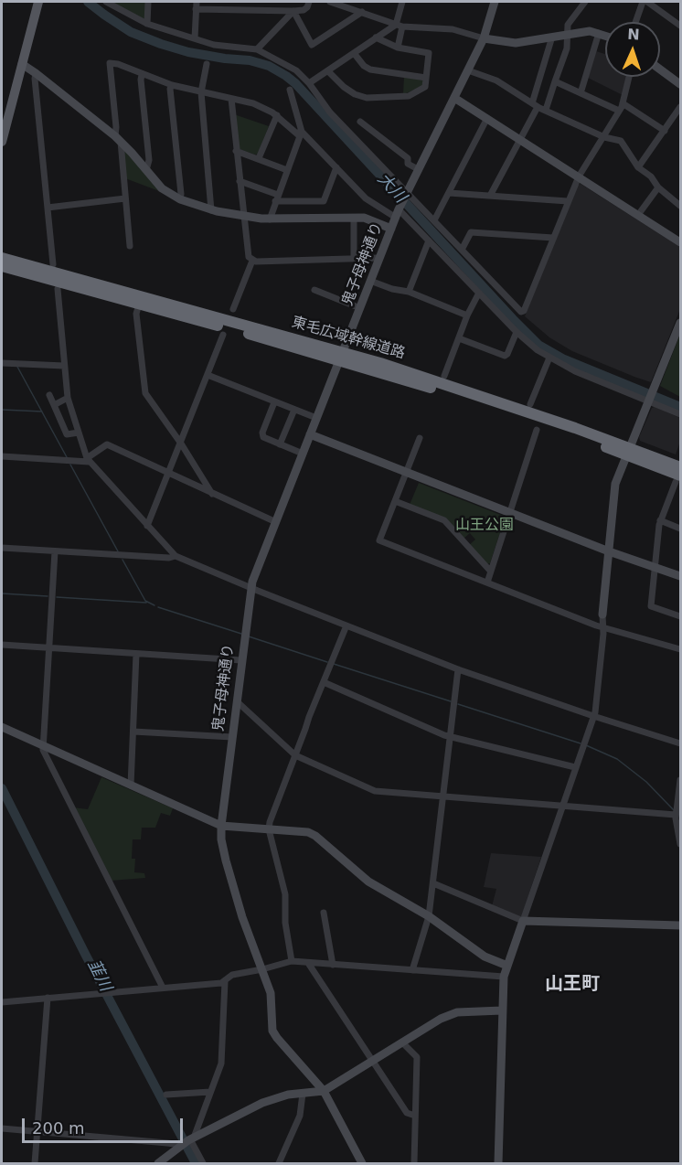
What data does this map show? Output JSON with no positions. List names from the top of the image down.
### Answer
{
  "streets": {
    "highway": ["東毛広域幹線道路"],
    "street": ["鬼子母神通り"]
  },
  "crossings": [
    ["鬼子母神通り", "東毛広域幹線道路"]
  ],
  "districts": ["山王町"],
  "water": ["大川", "韮川"],
  "parks": ["山王公園"],
  "scale_bar": "200 m",
  "north": "top"
}
